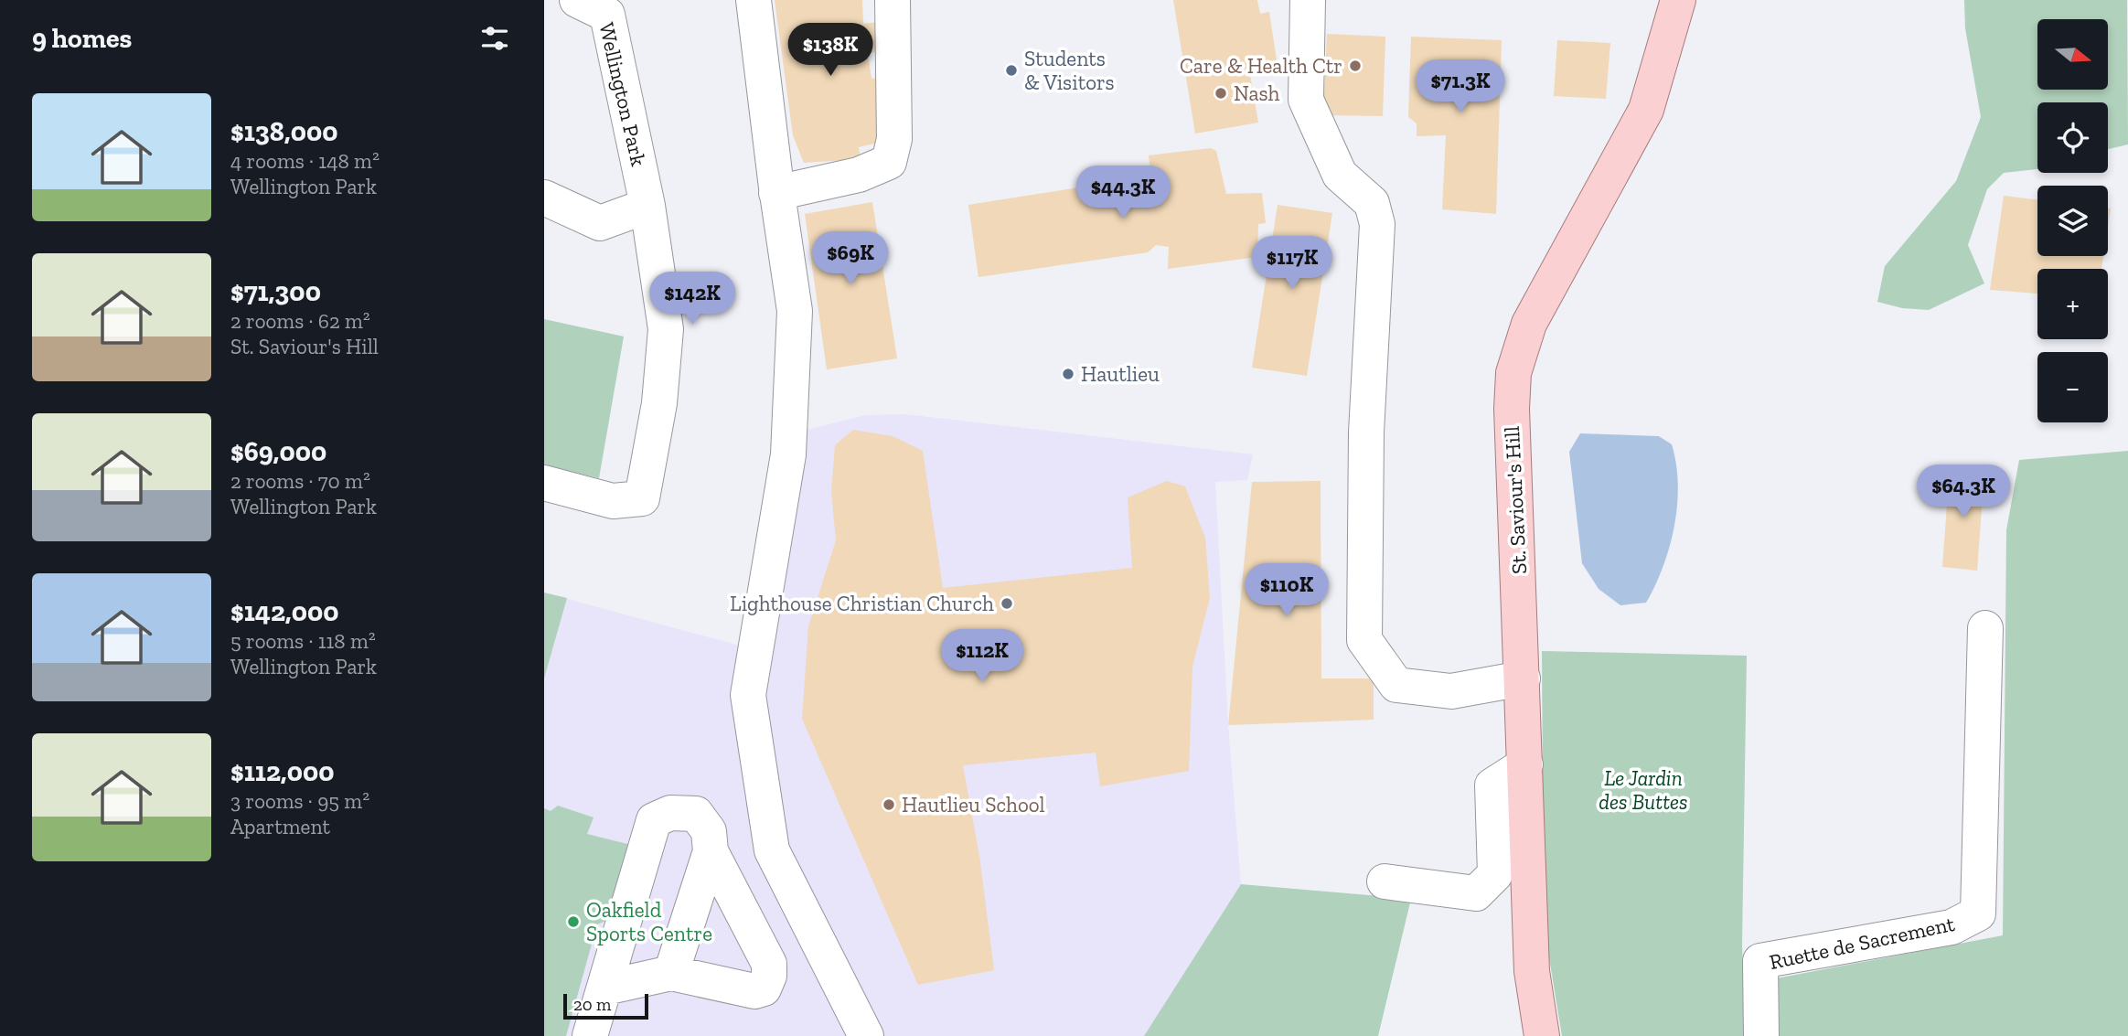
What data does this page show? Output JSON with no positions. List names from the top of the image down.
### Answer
{
  "streets": {
    "main road": ["St. Saviour's Hill"],
    "street": ["Wellington Park", "Ruette de Sacrement"]
  },
  "parks": ["Le Jardin des Buttes"],
  "places": [
    "Care & Health Ctr",
    "Students & Visitors",
    "Nash",
    "Hautlieu",
    "Lighthouse Christian Church",
    "Hautlieu School",
    "Oakfield Sports Centre"
  ],
  "scale_bar": "20 m",
  "north": "right",
  "page": {
    "heading": "9 homes",
    "map_buttons": ["+", "−"],
    "price": [
      "$138K",
      "$71.3K",
      "$44.3K",
      "$69K",
      "$117K",
      "$142K",
      "$64.3K",
      "$110K",
      "$112K"
    ],
    "list": [
      {
        "name": "$138,000",
        "note": "4 rooms · 148 m² · Wellington Park"
      },
      {
        "name": "$71,300",
        "note": "2 rooms · 62 m² · St. Saviour's Hill"
      },
      {
        "name": "$69,000",
        "note": "2 rooms · 70 m² · Wellington Park"
      },
      {
        "name": "$142,000",
        "note": "5 rooms · 118 m² · Wellington Park"
      },
      {
        "name": "$112,000",
        "note": "3 rooms · 95 m² · Apartment"
      }
    ],
    "scale": "20 m"
  }
}
